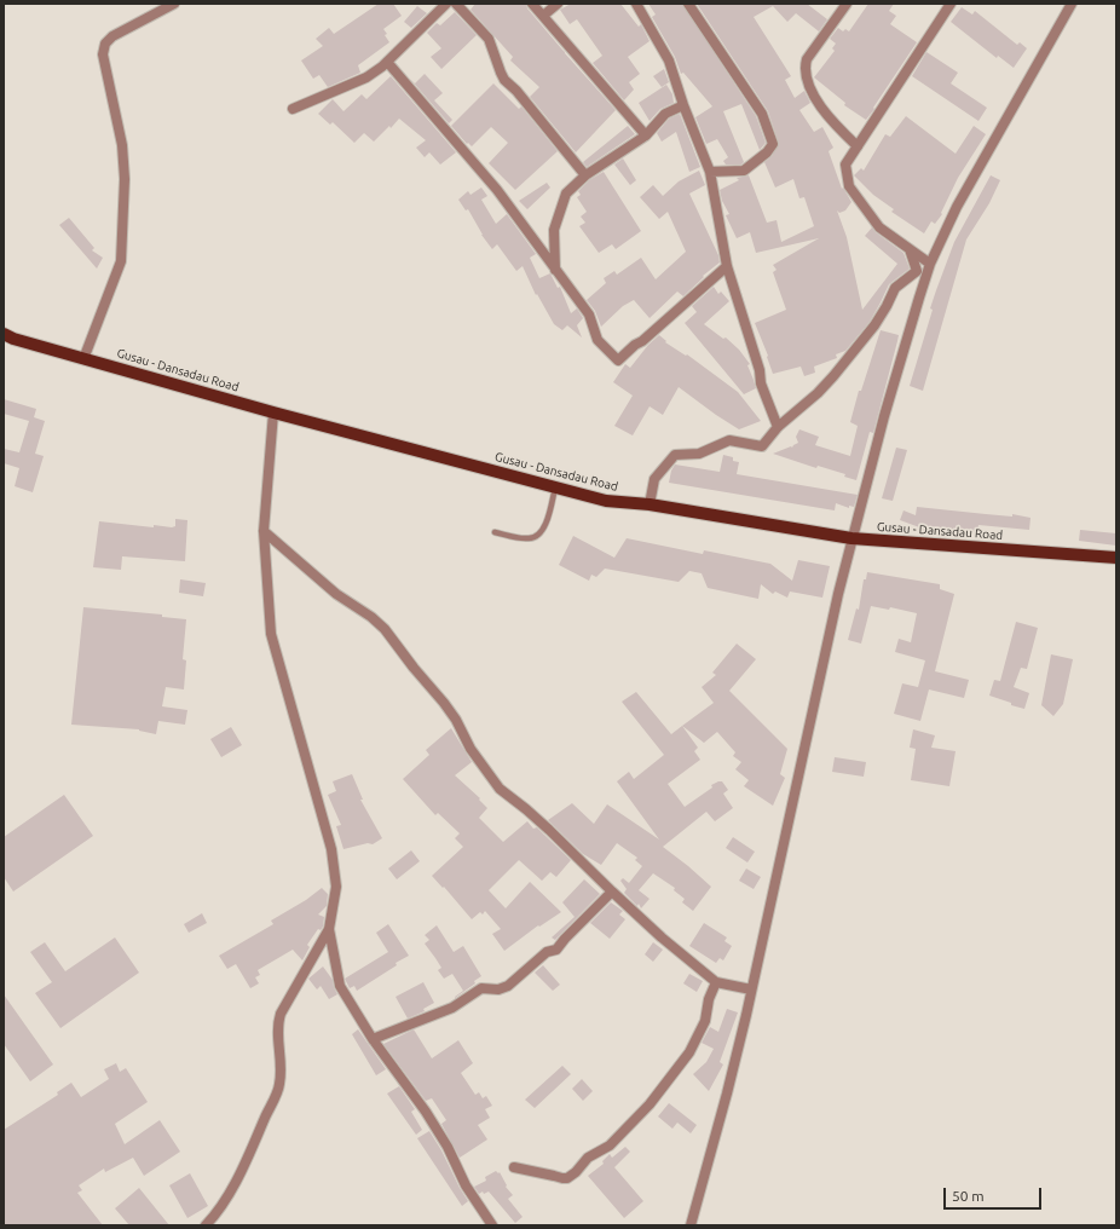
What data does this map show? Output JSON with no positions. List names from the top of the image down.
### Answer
{
  "streets": {
    "main road": ["Gusau - Dansadau Road"]
  },
  "scale_bar": "50 m"
}
